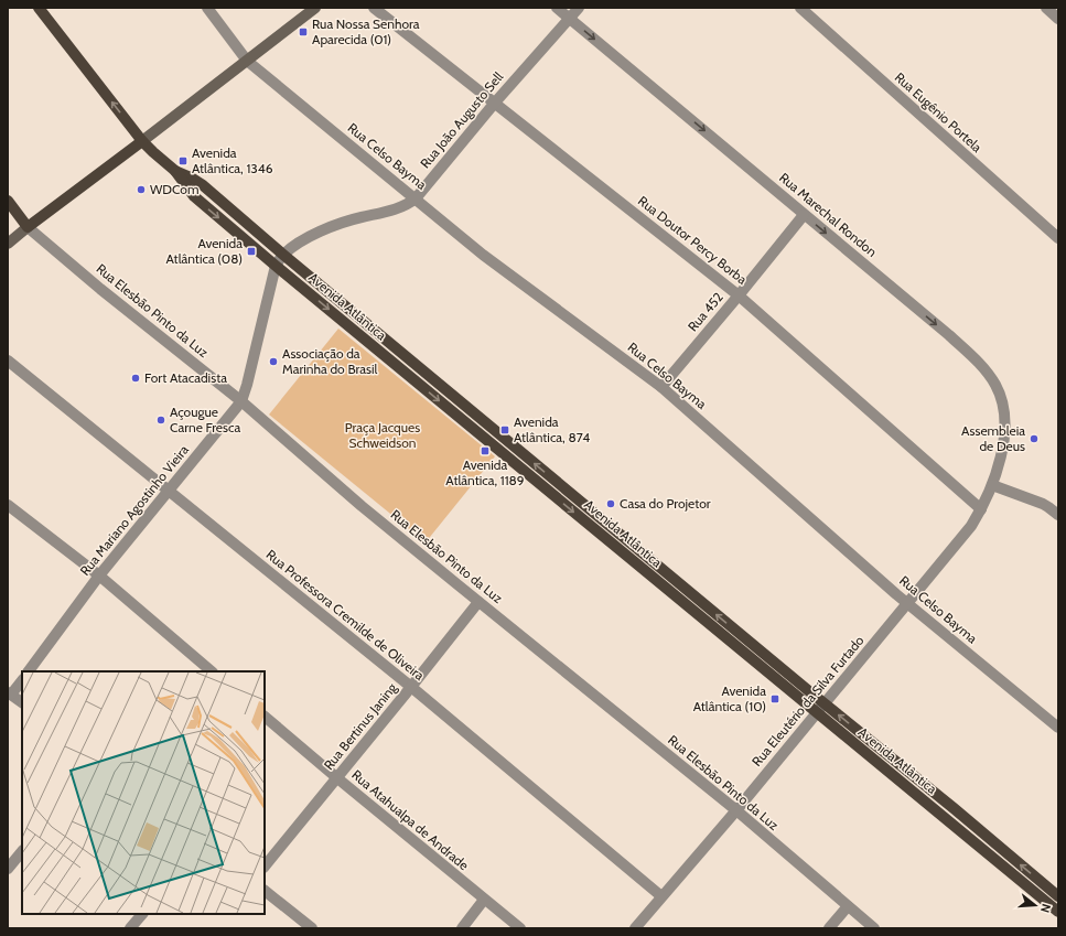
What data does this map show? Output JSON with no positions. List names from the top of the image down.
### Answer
{
  "streets": {
    "main road": ["Avenida Atlântica", "Rua Elesbão Pinto da Luz"],
    "street": [
      "Rua Eugênio Portela",
      "Rua João Augusto Sell",
      "Rua Celso Bayma",
      "Rua Marechal Rondon",
      "Rua Doutor Percy Borba",
      "Rua 452",
      "Rua Mariano Agostinho Vieira",
      "Rua Professora Cremilde de Oliveira",
      "Rua Eleutério da Silva Furtado",
      "Rua Bertinus Janing",
      "Rua Atahualpa de Andrade"
    ]
  },
  "crossings": [
    ["Rua João Augusto Sell", "Rua Celso Bayma"],
    ["Rua João Augusto Sell", "Rua Marechal Rondon"],
    ["Rua João Augusto Sell", "Rua Doutor Percy Borba"],
    ["Rua João Augusto Sell", "Avenida Atlântica"],
    ["Rua João Augusto Sell", "Rua Mariano Agostinho Vieira"],
    ["Rua Celso Bayma", "Rua 452"],
    ["Rua Celso Bayma", "Rua Eleutério da Silva Furtado"],
    ["Rua Marechal Rondon", "Rua 452"],
    ["Rua Marechal Rondon", "Rua Eleutério da Silva Furtado"],
    ["Rua Doutor Percy Borba", "Rua 452"],
    ["Rua Doutor Percy Borba", "Rua Eleutério da Silva Furtado"],
    ["Avenida Atlântica", "Rua Mariano Agostinho Vieira"],
    ["Avenida Atlântica", "Rua Eleutério da Silva Furtado"],
    ["Rua Elesbão Pinto da Luz", "Rua Mariano Agostinho Vieira"],
    ["Rua Elesbão Pinto da Luz", "Rua Eleutério da Silva Furtado"],
    ["Rua Elesbão Pinto da Luz", "Rua Bertinus Janing"],
    ["Rua Mariano Agostinho Vieira", "Rua Professora Cremilde de Oliveira"],
    ["Rua Professora Cremilde de Oliveira", "Rua Eleutério da Silva Furtado"],
    ["Rua Professora Cremilde de Oliveira", "Rua Bertinus Janing"],
    ["Rua Bertinus Janing", "Rua Atahualpa de Andrade"]
  ],
  "one_way": ["Rua Marechal Rondon"],
  "parks": ["Praça Jacques Schweidson"],
  "places": {
    "transit": [
      "Rua Nossa Senhora Aparecida (01)",
      "Avenida Atlântica, 1346",
      "Avenida Atlântica (08)",
      "Avenida Atlântica, 874",
      "Avenida Atlântica, 1189",
      "Avenida Atlântica (10)"
    ],
    "other": [
      "WDCom",
      "Associação da Marinha do Brasil",
      "Fort Atacadista",
      "Açougue Carne Fresca",
      "Assembleia de Deus",
      "Casa do Projetor"
    ]
  },
  "north": "right"
}
